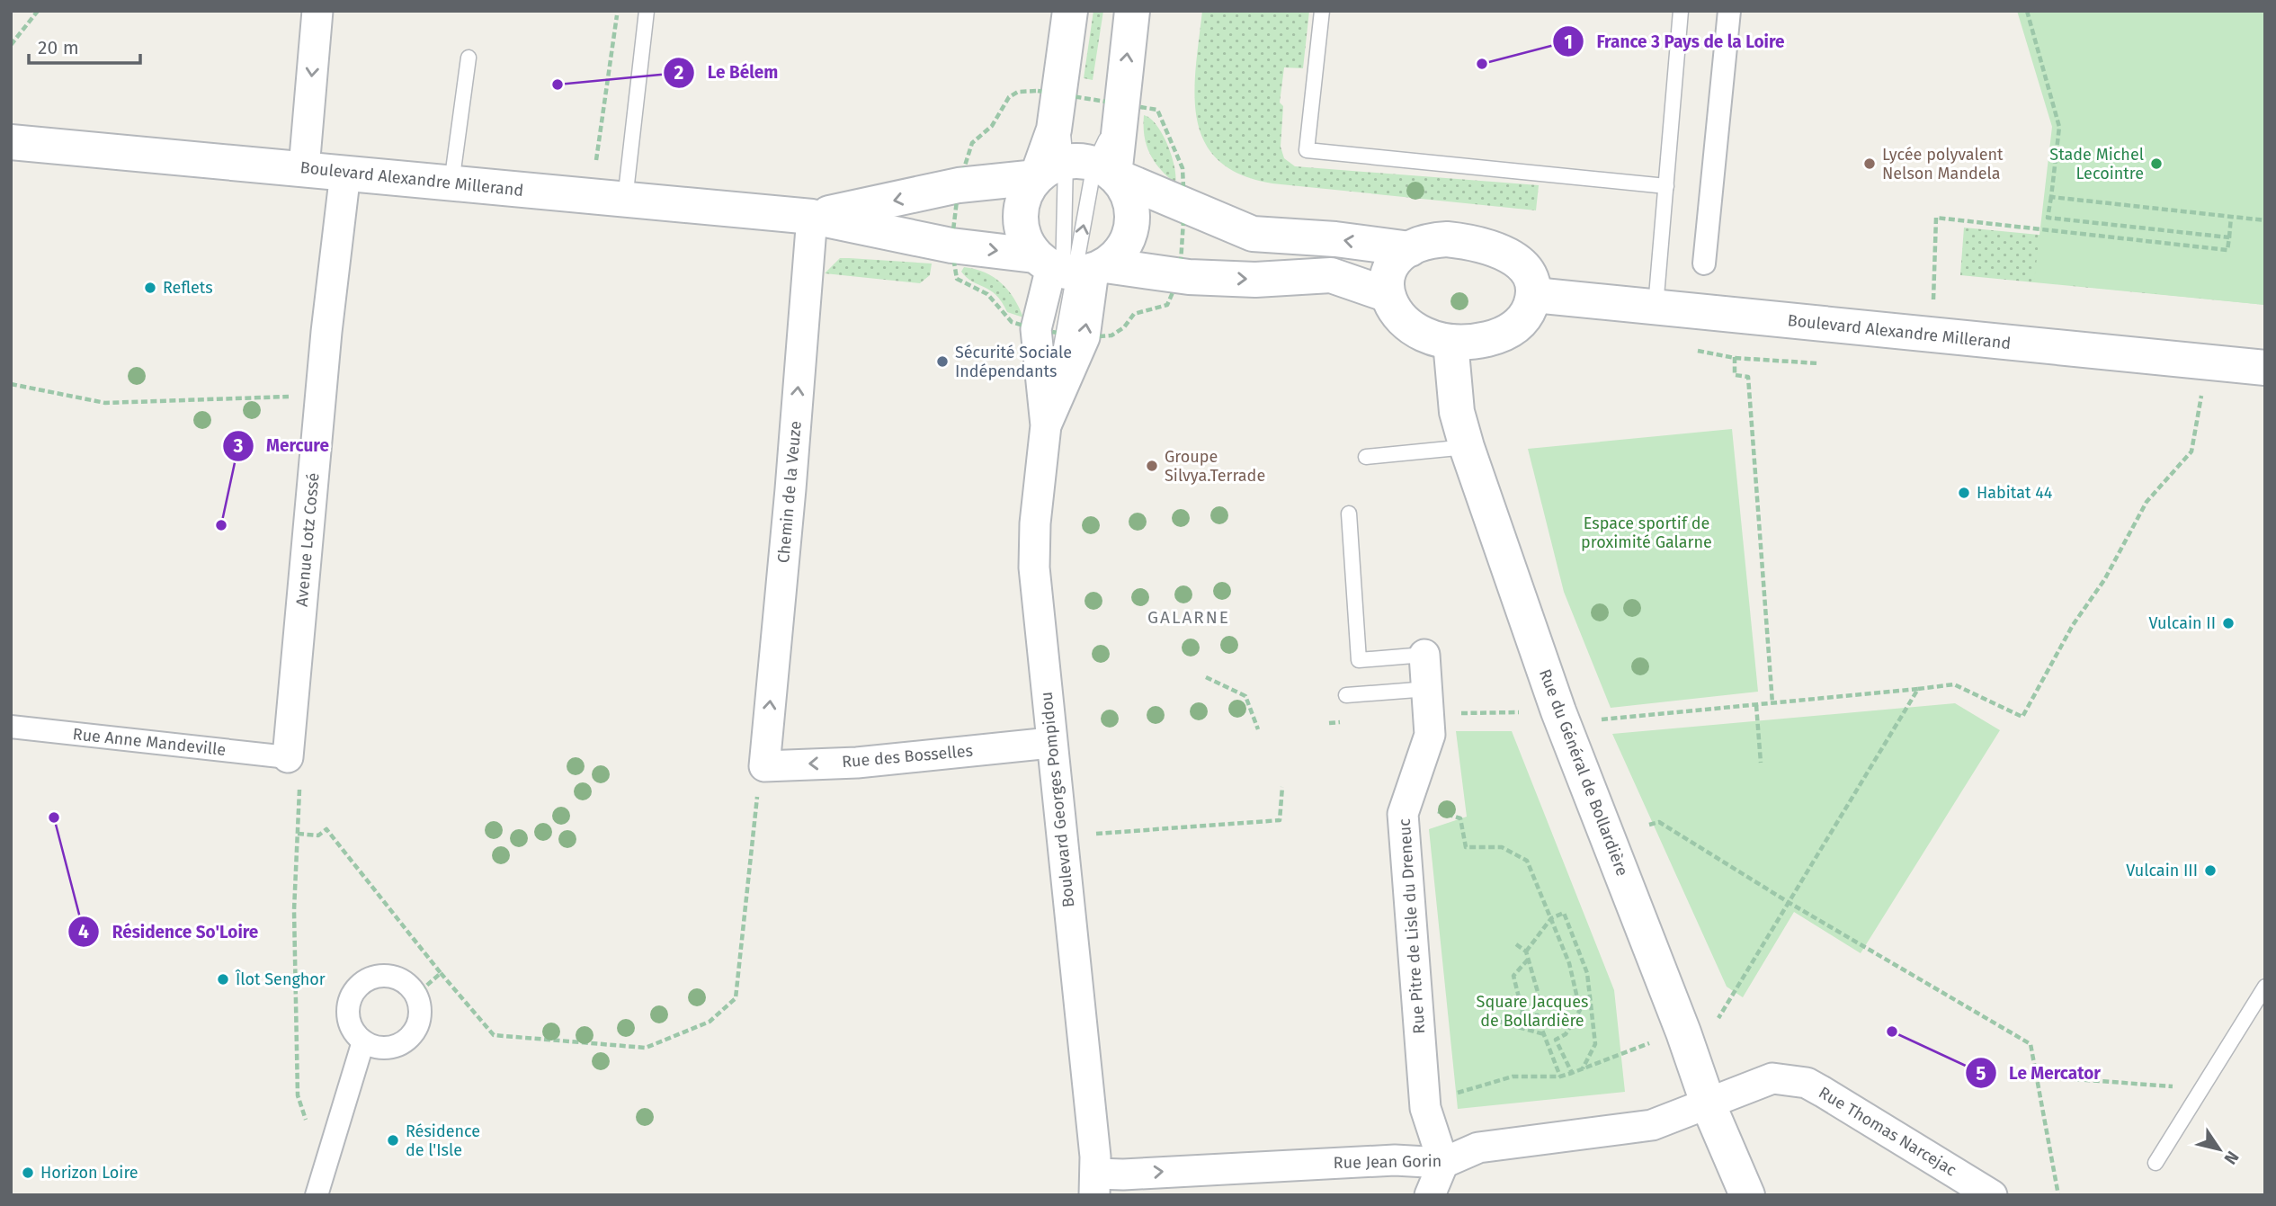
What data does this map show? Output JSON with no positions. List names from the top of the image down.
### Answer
{
  "streets": {
    "street": [
      "Boulevard Alexandre Millerand",
      "Chemin de la Veuze",
      "Avenue Lotz Cossé",
      "Rue Anne Mandeville",
      "Rue des Bosselles",
      "Rue du Général de Bollardière",
      "Boulevard Georges Pompidou",
      "Rue Pitre de Lisle du Dreneuc",
      "Rue Thomas Narcejac",
      "Rue Jean Gorin"
    ]
  },
  "crossings": [
    ["Boulevard Alexandre Millerand", "Chemin de la Veuze"],
    ["Boulevard Alexandre Millerand", "Avenue Lotz Cossé"],
    ["Boulevard Alexandre Millerand", "Rue du Général de Bollardière"],
    ["Boulevard Alexandre Millerand", "Boulevard Georges Pompidou"],
    ["Chemin de la Veuze", "Rue des Bosselles"],
    ["Avenue Lotz Cossé", "Rue Anne Mandeville"],
    ["Rue des Bosselles", "Boulevard Georges Pompidou"],
    ["Rue du Général de Bollardière", "Rue Thomas Narcejac"],
    ["Rue du Général de Bollardière", "Rue Jean Gorin"],
    ["Boulevard Georges Pompidou", "Rue Jean Gorin"],
    ["Rue Pitre de Lisle du Dreneuc", "Rue Jean Gorin"],
    ["Rue Thomas Narcejac", "Rue Jean Gorin"]
  ],
  "one_way": ["Chemin de la Veuze", "Rue des Bosselles", "Rue Jean Gorin"],
  "districts": ["GALARNE"],
  "parks": ["Espace sportif de proximité Galarne", "Square Jacques de Bollardière"],
  "places": [
    "France 3 Pays de la Loire",
    "Le Bélem",
    "Lycée polyvalent Nelson Mandela",
    "Stade Michel Lecointre",
    "Reflets",
    "Sécurité Sociale Indépendants",
    "Groupe Silvya.Terrade",
    "Habitat 44",
    "Mercure",
    "Vulcain II",
    "Résidence So'Loire",
    "Vulcain III",
    "Îlot Senghor",
    "Le Mercator",
    "Résidence de l'Isle",
    "Horizon Loire"
  ],
  "scale_bar": "20 m",
  "north": "bottom right"
}
